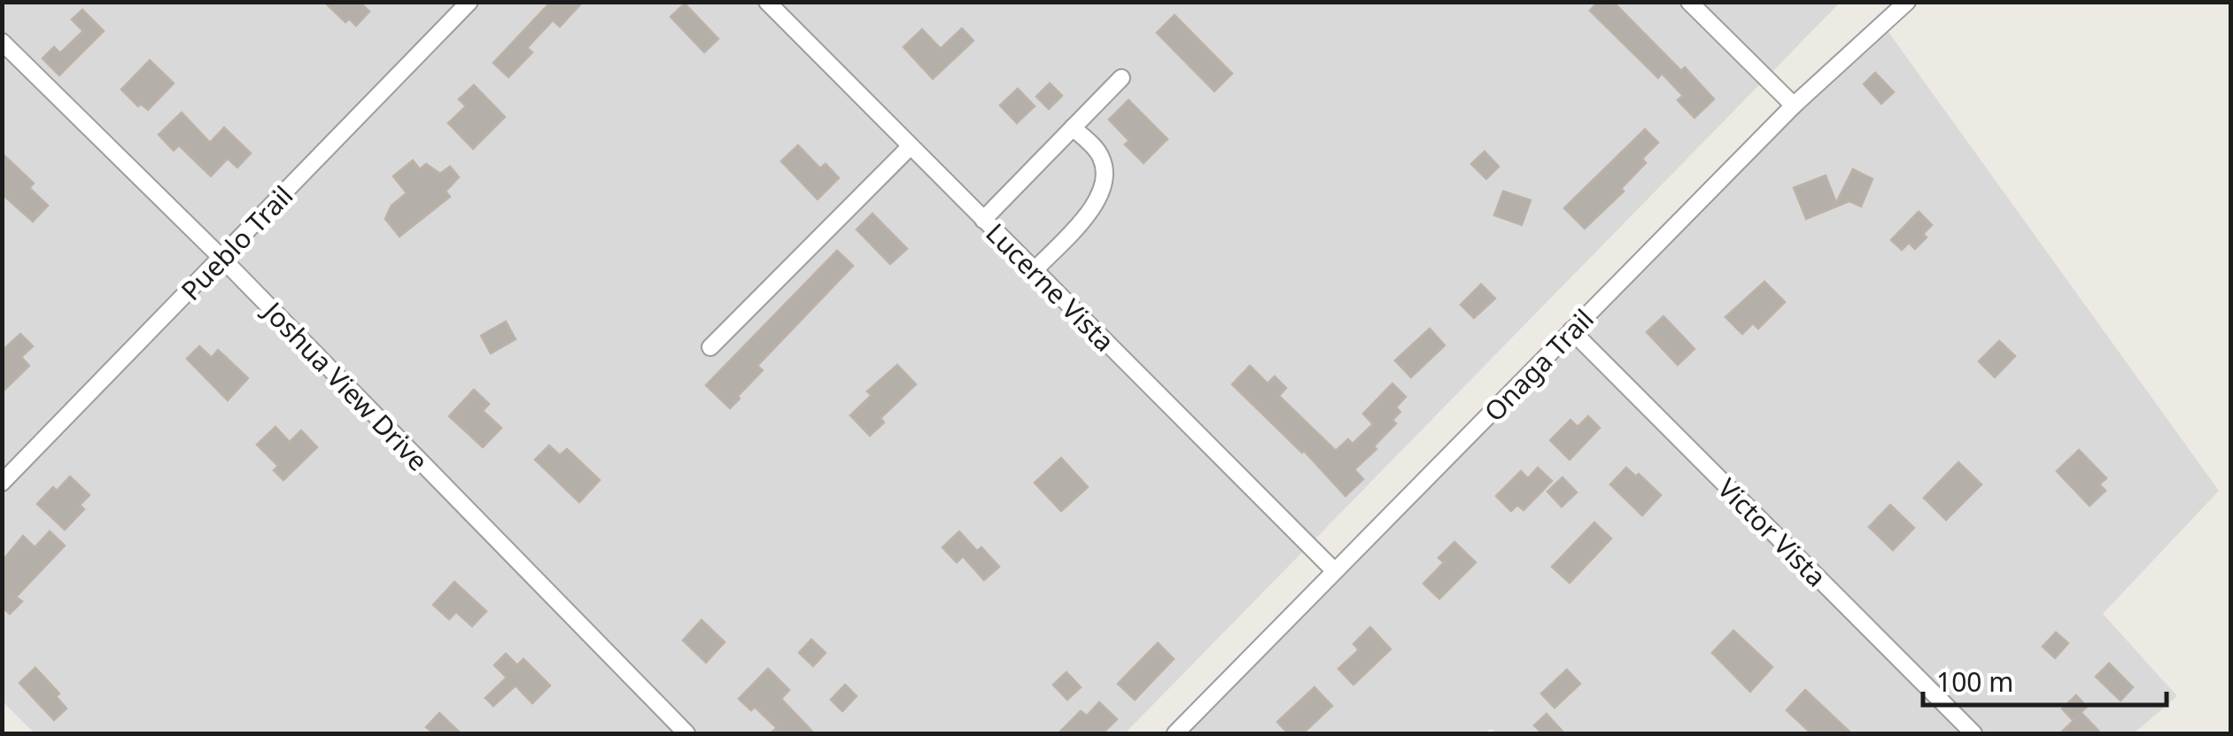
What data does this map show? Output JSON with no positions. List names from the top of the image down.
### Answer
{
  "streets": {
    "street": [
      "Pueblo Trail",
      "Lucerne Vista",
      "Onaga Trail",
      "Joshua View Drive",
      "Victor Vista"
    ]
  },
  "crossings": [
    ["Pueblo Trail", "Joshua View Drive"],
    ["Lucerne Vista", "Onaga Trail"],
    ["Onaga Trail", "Victor Vista"]
  ],
  "scale_bar": "100 m"
}
